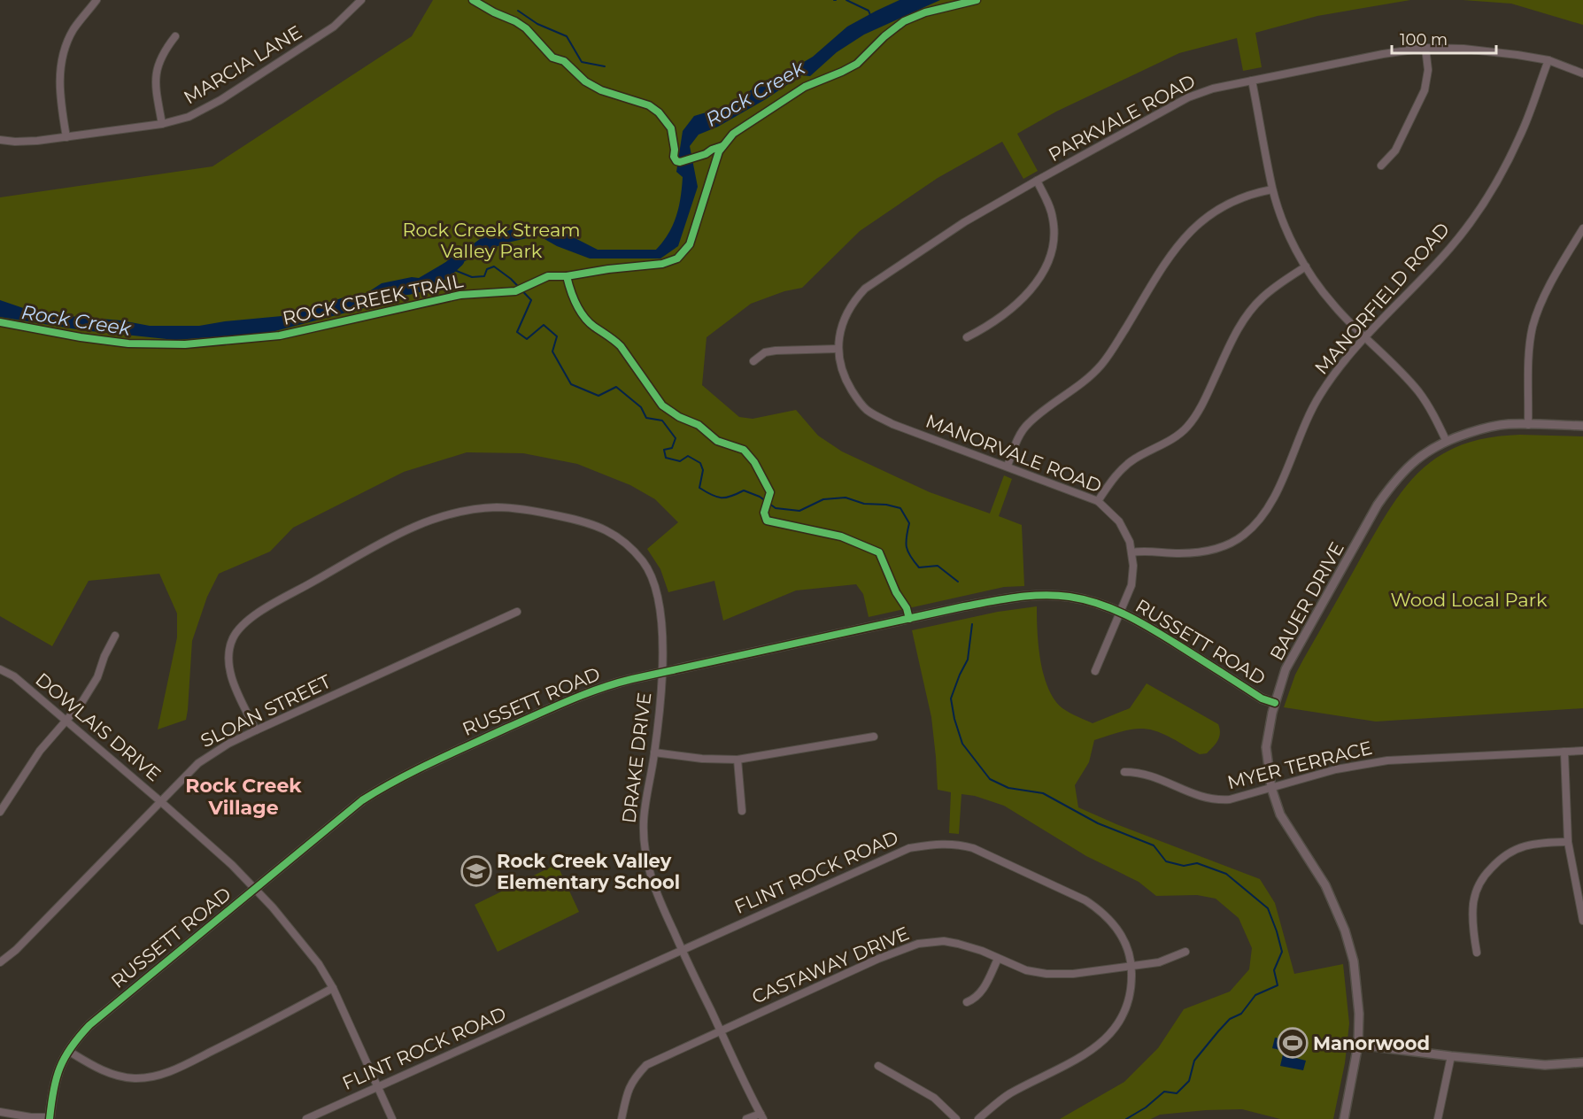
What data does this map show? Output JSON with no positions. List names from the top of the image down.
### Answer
{
  "streets": {
    "street": [
      "MARCIA LANE",
      "PARKVALE ROAD",
      "MANORFIELD ROAD",
      "MANORVALE ROAD",
      "BAUER DRIVE",
      "RUSSETT ROAD",
      "SLOAN STREET",
      "DOWLAIS DRIVE",
      "DRAKE DRIVE",
      "MYER TERRACE",
      "FLINT ROCK ROAD",
      "CASTAWAY DRIVE"
    ],
    "cycle path": ["ROCK CREEK TRAIL"]
  },
  "crossings": [
    ["PARKVALE ROAD", "MANORFIELD ROAD"],
    ["PARKVALE ROAD", "MANORVALE ROAD"],
    ["MANORFIELD ROAD", "MANORVALE ROAD"],
    ["MANORVALE ROAD", "RUSSETT ROAD"],
    ["BAUER DRIVE", "RUSSETT ROAD"],
    ["BAUER DRIVE", "MYER TERRACE"],
    ["RUSSETT ROAD", "DOWLAIS DRIVE"],
    ["RUSSETT ROAD", "DRAKE DRIVE"],
    ["SLOAN STREET", "DOWLAIS DRIVE"],
    ["SLOAN STREET", "DRAKE DRIVE"],
    ["DOWLAIS DRIVE", "FLINT ROCK ROAD"],
    ["DRAKE DRIVE", "FLINT ROCK ROAD"],
    ["DRAKE DRIVE", "CASTAWAY DRIVE"],
    ["FLINT ROCK ROAD", "CASTAWAY DRIVE"]
  ],
  "districts": ["Rock Creek Village"],
  "water": ["Rock Creek"],
  "parks": ["Rock Creek Stream Valley Park", "Wood Local Park"],
  "places": {
    "school or university": ["Rock Creek Valley Elementary School"],
    "sports": ["Manorwood"]
  },
  "scale_bar": "100 m"
}
